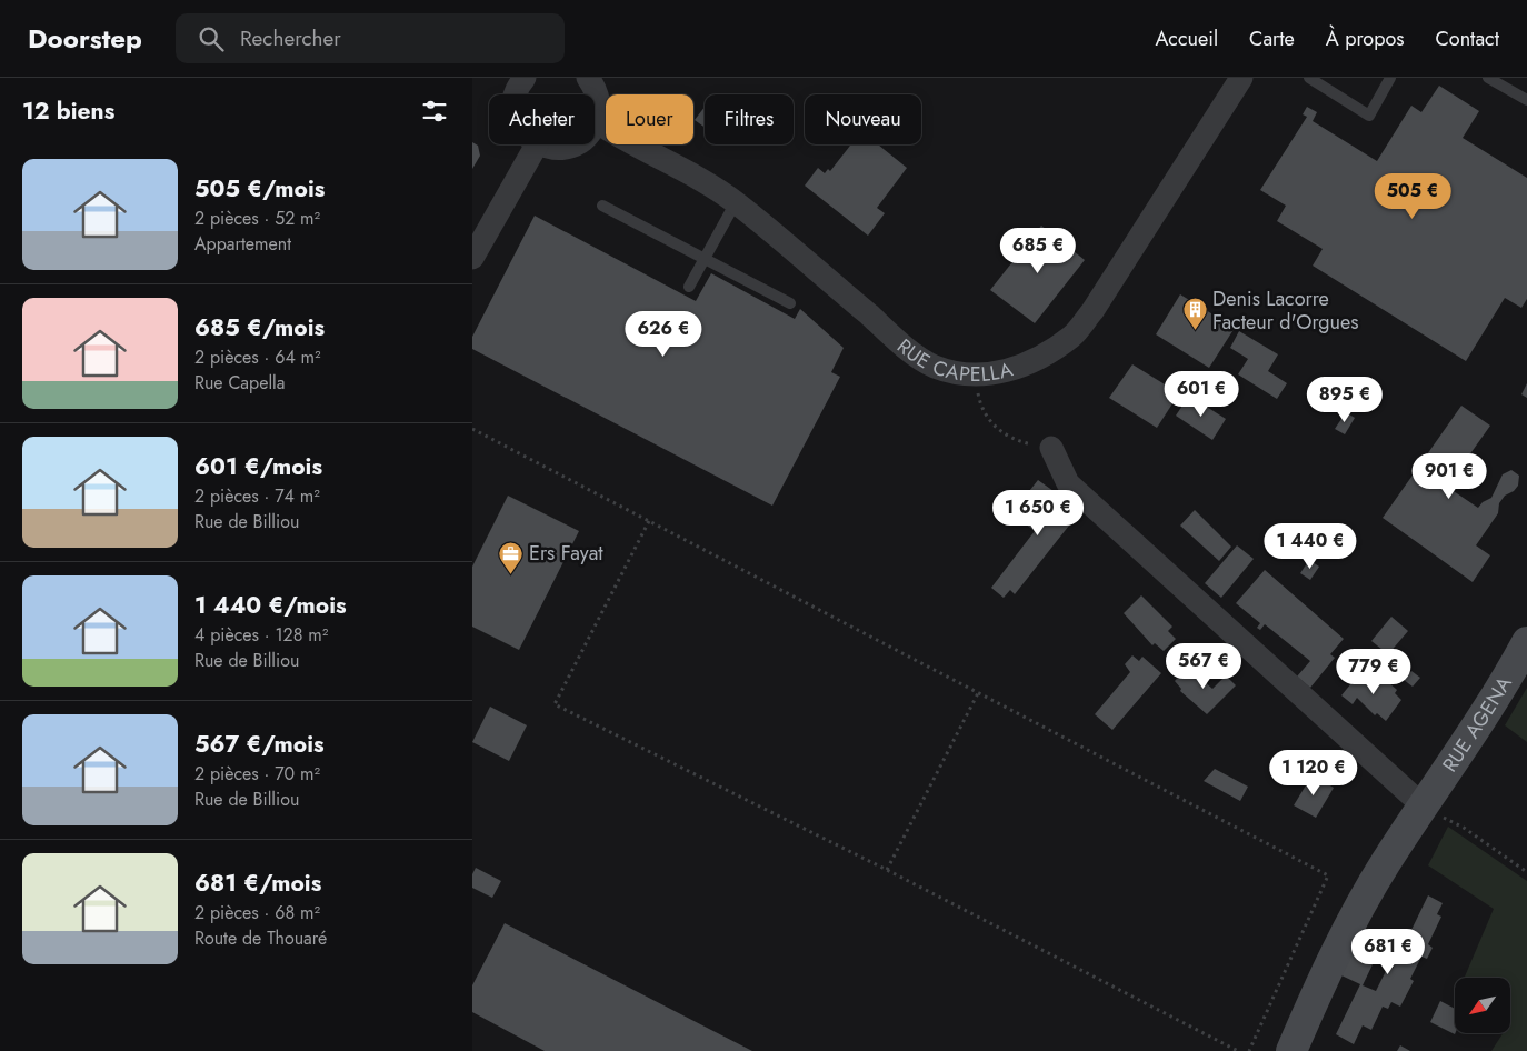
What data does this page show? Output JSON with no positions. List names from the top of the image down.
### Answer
{
  "streets": {
    "main road": ["RUE AGENA"],
    "street": ["RUE CAPELLA"]
  },
  "places": {
    "building": ["Denis Lacorre Facteur d'Orgues"],
    "office": ["Ers Fayat"]
  },
  "north": "bottom left",
  "page": {
    "header": "Doorstep",
    "search": "Rechercher",
    "nav": [
      "Accueil",
      "Carte",
      "À propos",
      "Contact"
    ],
    "heading": "12 biens",
    "chip": [
      "Acheter",
      "Louer",
      "Filtres",
      "Nouveau"
    ],
    "list": [
      {
        "name": "505 €/mois",
        "note": "2 pièces · 52 m² · Appartement"
      },
      {
        "name": "685 €/mois",
        "note": "2 pièces · 64 m² · Rue Capella"
      },
      {
        "name": "601 €/mois",
        "note": "2 pièces · 74 m² · Rue de Billiou"
      },
      {
        "name": "1 440 €/mois",
        "note": "4 pièces · 128 m² · Rue de Billiou"
      },
      {
        "name": "567 €/mois",
        "note": "2 pièces · 70 m² · Rue de Billiou"
      },
      {
        "name": "681 €/mois",
        "note": "2 pièces · 68 m² · Route de Thouaré"
      }
    ],
    "price": [
      "505 €",
      "685 €",
      "626 €",
      "601 €",
      "895 €",
      "901 €",
      "1 650 €",
      "1 440 €",
      "567 €",
      "779 €",
      "1 120 €",
      "681 €"
    ]
  }
}
